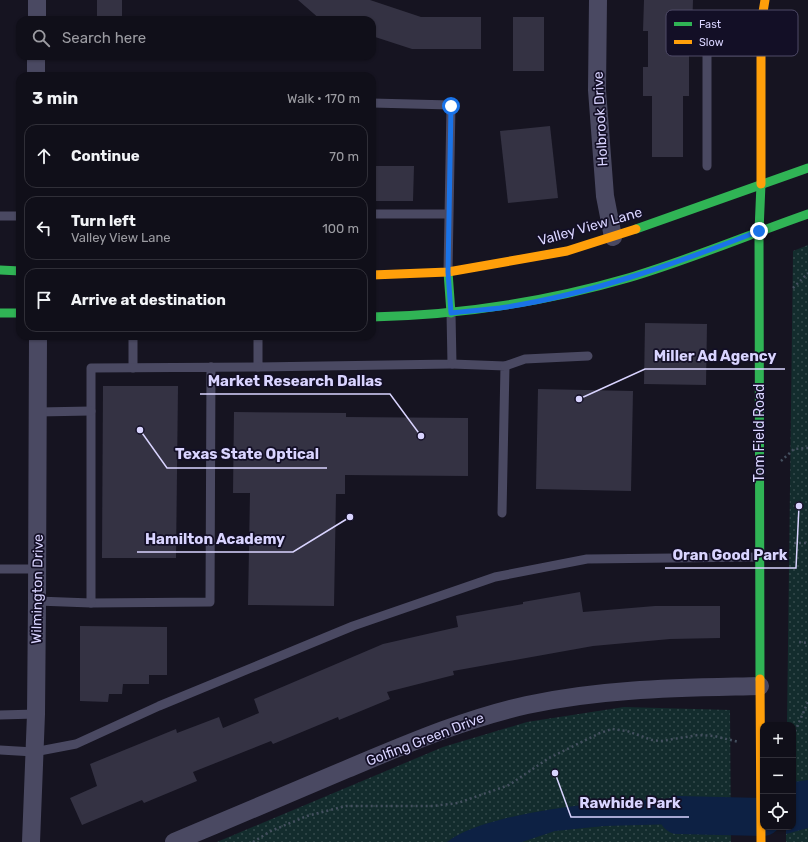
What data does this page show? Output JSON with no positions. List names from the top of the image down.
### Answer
{
  "streets": {
    "main road": ["Valley View Lane", "Tom Field Road"],
    "street": ["Holbrook Drive", "Wilmington Drive", "Golfing Green Drive"]
  },
  "crossings": [
    ["Holbrook Drive", "Valley View Lane"],
    ["Valley View Lane", "Tom Field Road"],
    ["Tom Field Road", "Golfing Green Drive"]
  ],
  "places": [
    "Miller Ad Agency",
    "Texas State Optical",
    "Market Research Dallas",
    "Oran Good Park",
    "Hamilton Academy",
    "Rawhide Park"
  ],
  "legend": ["Fast", "Slow"],
  "page": {
    "search": "Search here",
    "heading": ["3 min", "Walk · 170 m"],
    "list": [
      ["Continue", "70 m"],
      ["Turn left", "Valley View Lane", "100 m"],
      "Arrive at destination"
    ],
    "map_buttons": ["+", "−"]
  }
}
